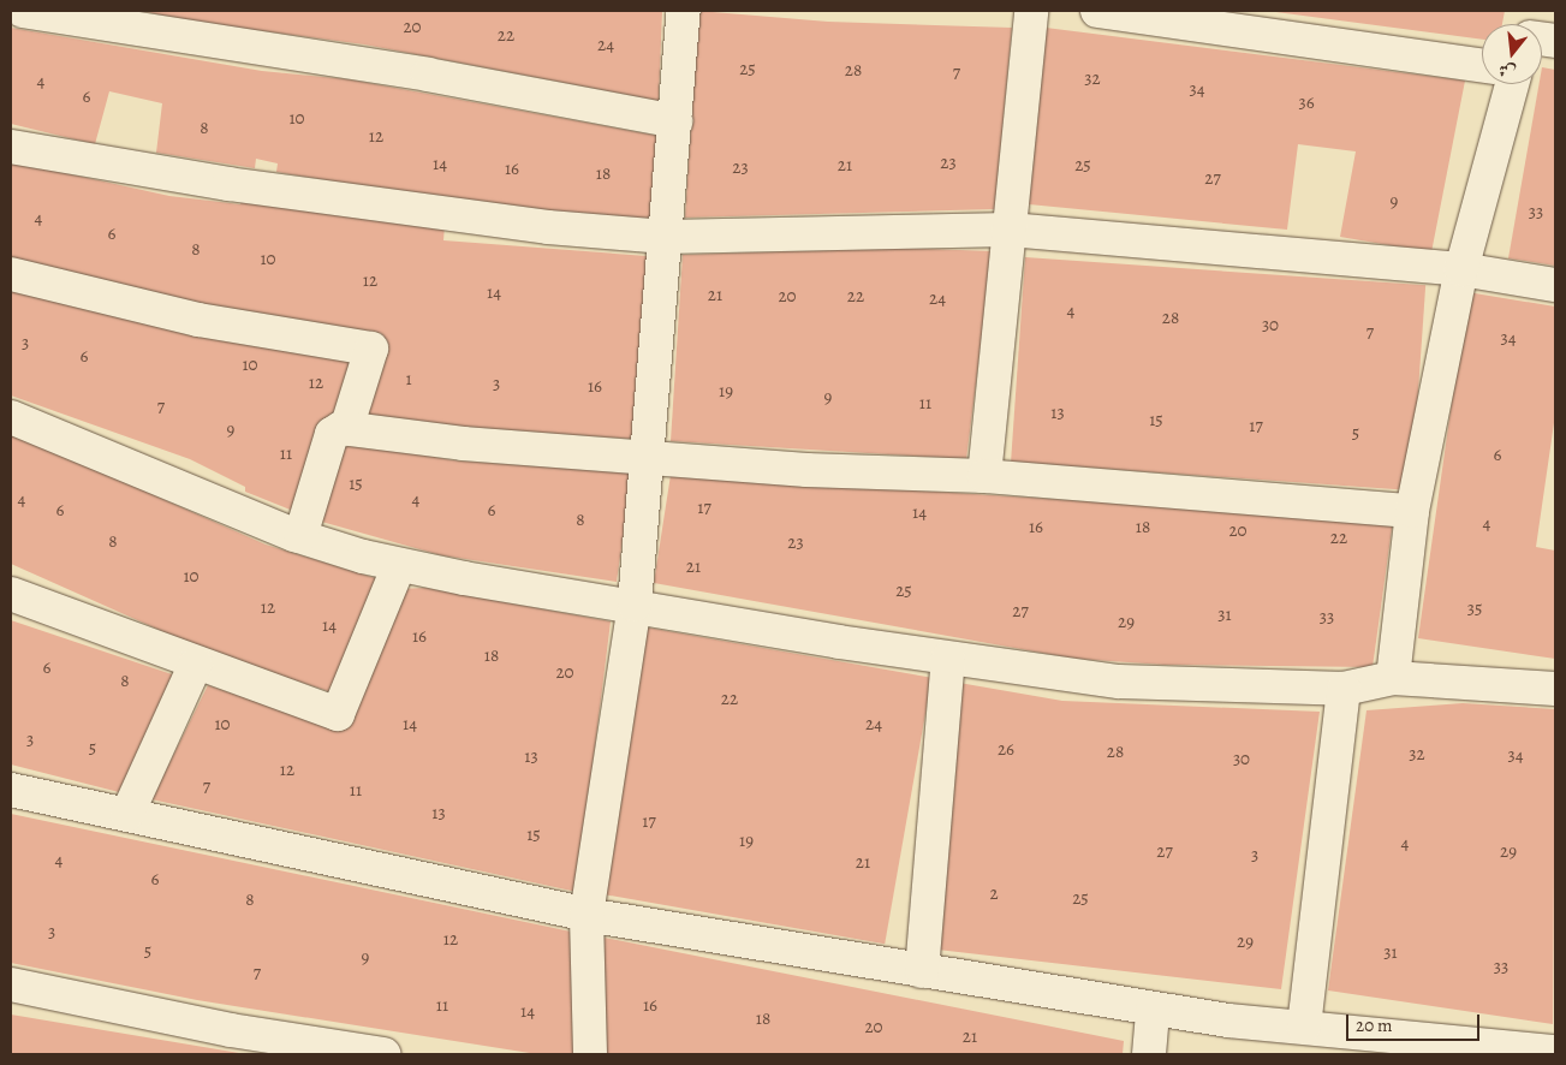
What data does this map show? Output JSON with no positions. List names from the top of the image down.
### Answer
{
  "house_numbers": [
    "20",
    "22",
    "24",
    "25",
    "28",
    "7",
    "32",
    "4",
    "34",
    "6",
    "36",
    "10",
    "8",
    "12",
    "23",
    "14",
    "21",
    "25",
    "23",
    "16",
    "18",
    "27",
    "9",
    "33",
    "4",
    "6",
    "8",
    "10",
    "12",
    "14",
    "21",
    "20",
    "22",
    "24",
    "4",
    "28",
    "30",
    "7",
    "34",
    "3",
    "6",
    "10",
    "1",
    "12",
    "3",
    "16",
    "19",
    "9",
    "11",
    "7",
    "13",
    "15",
    "17",
    "9",
    "5",
    "11",
    "6",
    "15",
    "4",
    "4",
    "17",
    "6",
    "6",
    "14",
    "8",
    "4",
    "16",
    "18",
    "20",
    "22",
    "8",
    "23",
    "21",
    "10",
    "25",
    "12",
    "35",
    "27",
    "31",
    "33",
    "29",
    "14",
    "16",
    "18",
    "6",
    "20",
    "8",
    "22",
    "10",
    "14",
    "24",
    "3",
    "5",
    "26",
    "28",
    "32",
    "34",
    "13",
    "30",
    "12",
    "7",
    "11",
    "13",
    "17",
    "15",
    "19",
    "4",
    "27",
    "29",
    "3",
    "4",
    "21",
    "6",
    "2",
    "25",
    "8",
    "3",
    "12",
    "29",
    "5",
    "31",
    "9",
    "33",
    "7",
    "11",
    "16",
    "14",
    "18",
    "20",
    "21"
  ],
  "scale_bar": "20 m",
  "north": "bottom"
}
